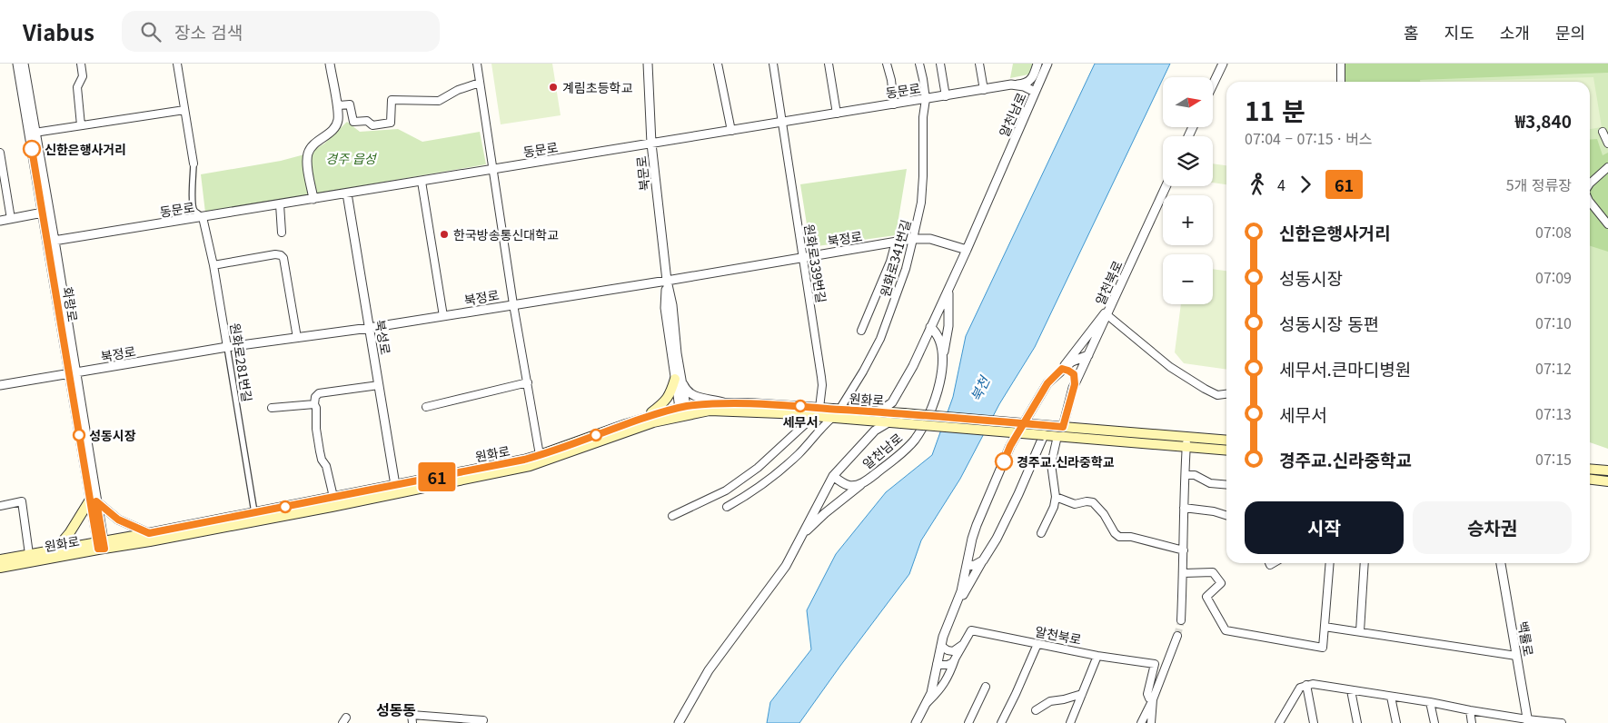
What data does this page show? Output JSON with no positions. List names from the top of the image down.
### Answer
{
  "streets": {
    "main road": ["원화로"],
    "street": [
      "동문로",
      "알천남로",
      "북문로",
      "북정로",
      "원화로341번길",
      "원화로339번길",
      "알천북로",
      "화랑로",
      "북성로",
      "원화로281번길",
      "백률로"
    ]
  },
  "crossings": [
    ["동문로", "알천남로"],
    ["동문로", "북문로"],
    ["동문로", "원화로341번길"],
    ["동문로", "원화로339번길"],
    ["동문로", "화랑로"],
    ["동문로", "북성로"],
    ["동문로", "원화로281번길"],
    ["알천남로", "북정로"],
    ["북문로", "북정로"],
    ["북문로", "원화로"],
    ["북정로", "원화로341번길"],
    ["북정로", "원화로339번길"],
    ["북정로", "화랑로"],
    ["북정로", "북성로"],
    ["북정로", "원화로281번길"],
    ["원화로341번길", "원화로"],
    ["원화로339번길", "원화로"],
    ["알천북로", "원화로"],
    ["화랑로", "원화로"],
    ["북성로", "원화로"],
    ["원화로281번길", "원화로"]
  ],
  "districts": ["성동동"],
  "water": ["북천"],
  "parks": ["경주 읍성"],
  "places": [
    "계림초등학교",
    "신한은행사거리",
    "한국방송통신대학교",
    "세무서",
    "성동시장",
    "경주교.신라중학교"
  ],
  "lines": ["bus line 61"],
  "north": "right",
  "page": {
    "header": "Viabus",
    "search": "장소 검색",
    "nav": [
      "홈",
      "지도",
      "소개",
      "문의"
    ],
    "on_map": "61",
    "map_buttons": ["+", "−"],
    "heading": ["11 분", "07:04 – 07:15 · 버스", "₩3,840"],
    "legs": ["4", "61", "5개 정류장"],
    "list": [
      {
        "name": "신한은행사거리",
        "value": "07:08"
      },
      {
        "name": "성동시장",
        "value": "07:09"
      },
      {
        "name": "성동시장 동편",
        "value": "07:10"
      },
      {
        "name": "세무서.큰마디병원",
        "value": "07:12"
      },
      {
        "name": "세무서",
        "value": "07:13"
      },
      {
        "name": "경주교.신라중학교",
        "value": "07:15"
      }
    ],
    "buttons": ["시작", "승차권"]
  }
}
